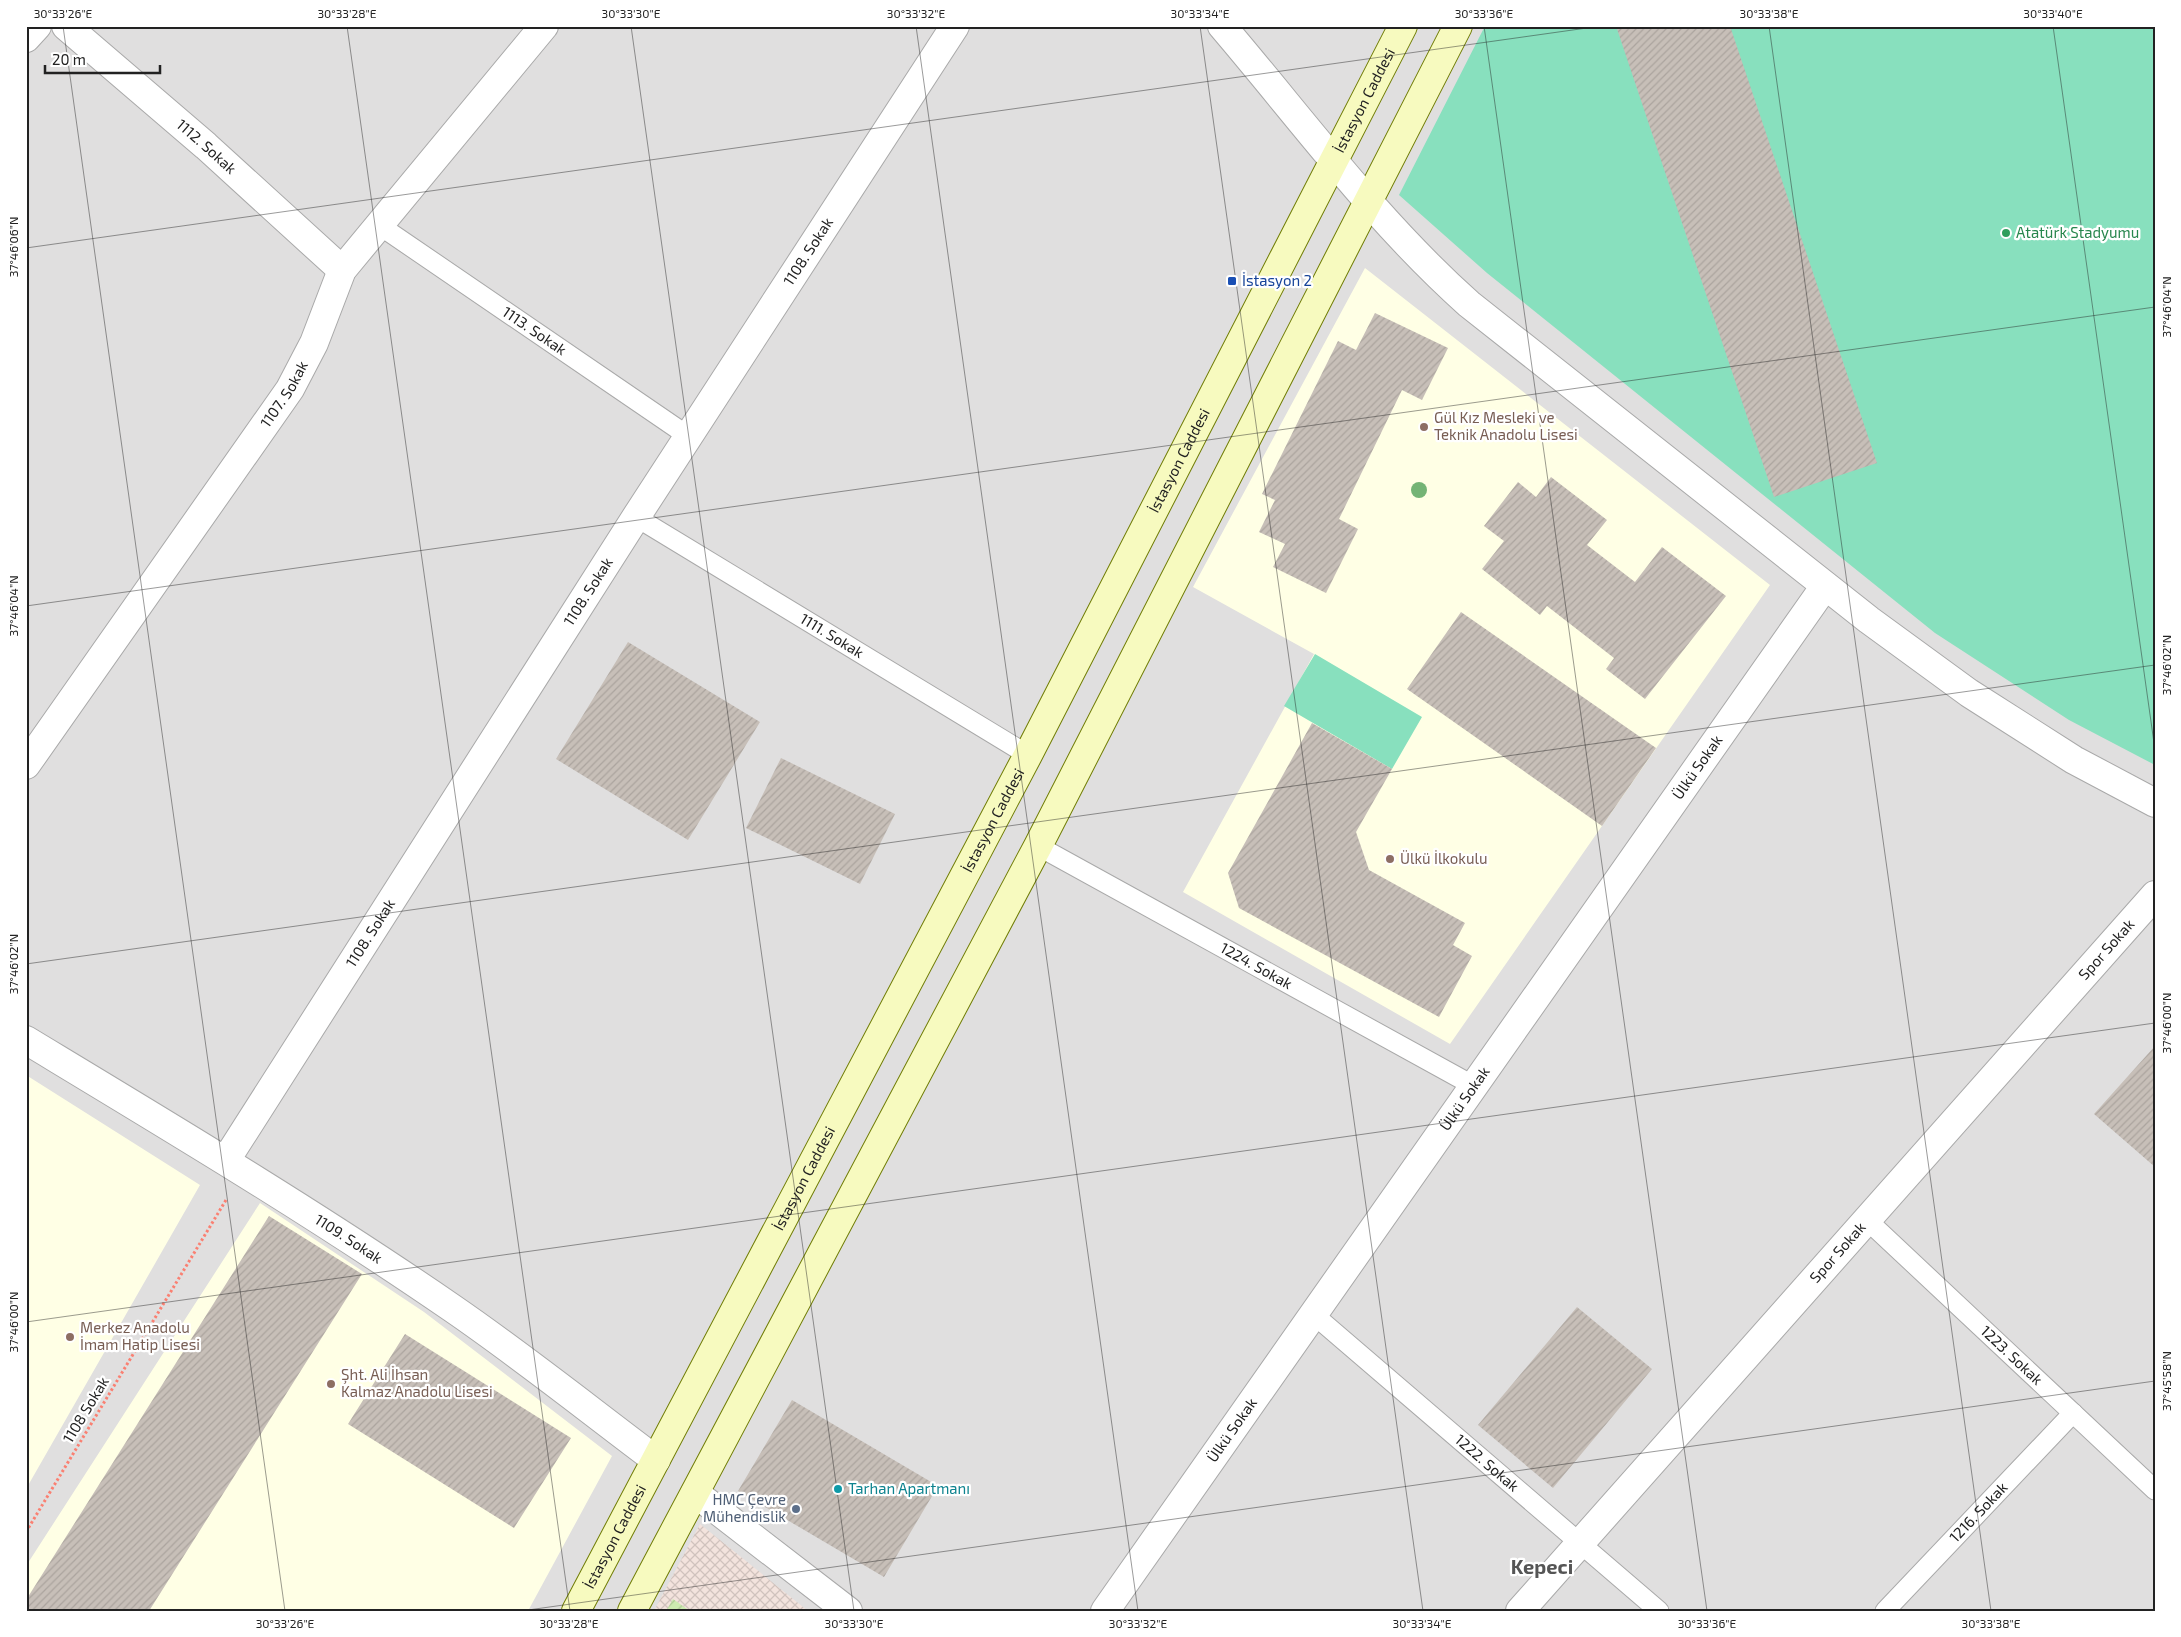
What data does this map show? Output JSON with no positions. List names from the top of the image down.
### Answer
{
  "streets": {
    "main road": ["İstasyon Caddesi"],
    "street": [
      "1112. Sokak",
      "1108. Sokak",
      "1107. Sokak",
      "Ülkü Sokak",
      "Spor Sokak",
      "1109. Sokak"
    ],
    "lane": [
      "1113. Sokak",
      "1111. Sokak",
      "1224. Sokak",
      "1223. Sokak",
      "1222. Sokak",
      "1216. Sokak"
    ],
    "path": ["1108 Sokak"]
  },
  "crossings": [
    ["İstasyon Caddesi", "1111. Sokak"],
    ["İstasyon Caddesi", "1109. Sokak"],
    ["1112. Sokak", "1107. Sokak"],
    ["1108. Sokak", "1113. Sokak"],
    ["1108. Sokak", "1111. Sokak"],
    ["1108. Sokak", "1109. Sokak"],
    ["1108. Sokak", "1108 Sokak"],
    ["1113. Sokak", "1107. Sokak"],
    ["Ülkü Sokak", "1224. Sokak"],
    ["Ülkü Sokak", "1222. Sokak"],
    ["Spor Sokak", "1223. Sokak"],
    ["Spor Sokak", "1222. Sokak"],
    ["1109. Sokak", "1108 Sokak"],
    ["1223. Sokak", "1216. Sokak"]
  ],
  "districts": ["Kepeci"],
  "places": {
    "other": [
      "Atatürk Stadyumu",
      "Gül Kız Mesleki ve Teknik Anadolu Lisesi",
      "Ülkü İlkokulu",
      "Merkez Anadolu İmam Hatip Lisesi",
      "Şht. Ali İhsan Kalmaz Anadolu Lisesi",
      "Tarhan Apartmanı",
      "HMC Çevre Mühendislik"
    ],
    "transit": ["İstasyon 2"]
  },
  "scale_bar": "20 m",
  "coordinates": [
    "30°33'26\"E",
    "30°33'28\"E",
    "30°33'30\"E",
    "30°33'32\"E",
    "30°33'34\"E",
    "30°33'36\"E",
    "30°33'38\"E",
    "30°33'40\"E",
    "37°46'06\"N",
    "37°46'04\"N",
    "37°46'02\"N",
    "37°46'00\"N",
    "37°45'58\"N"
  ]
}
